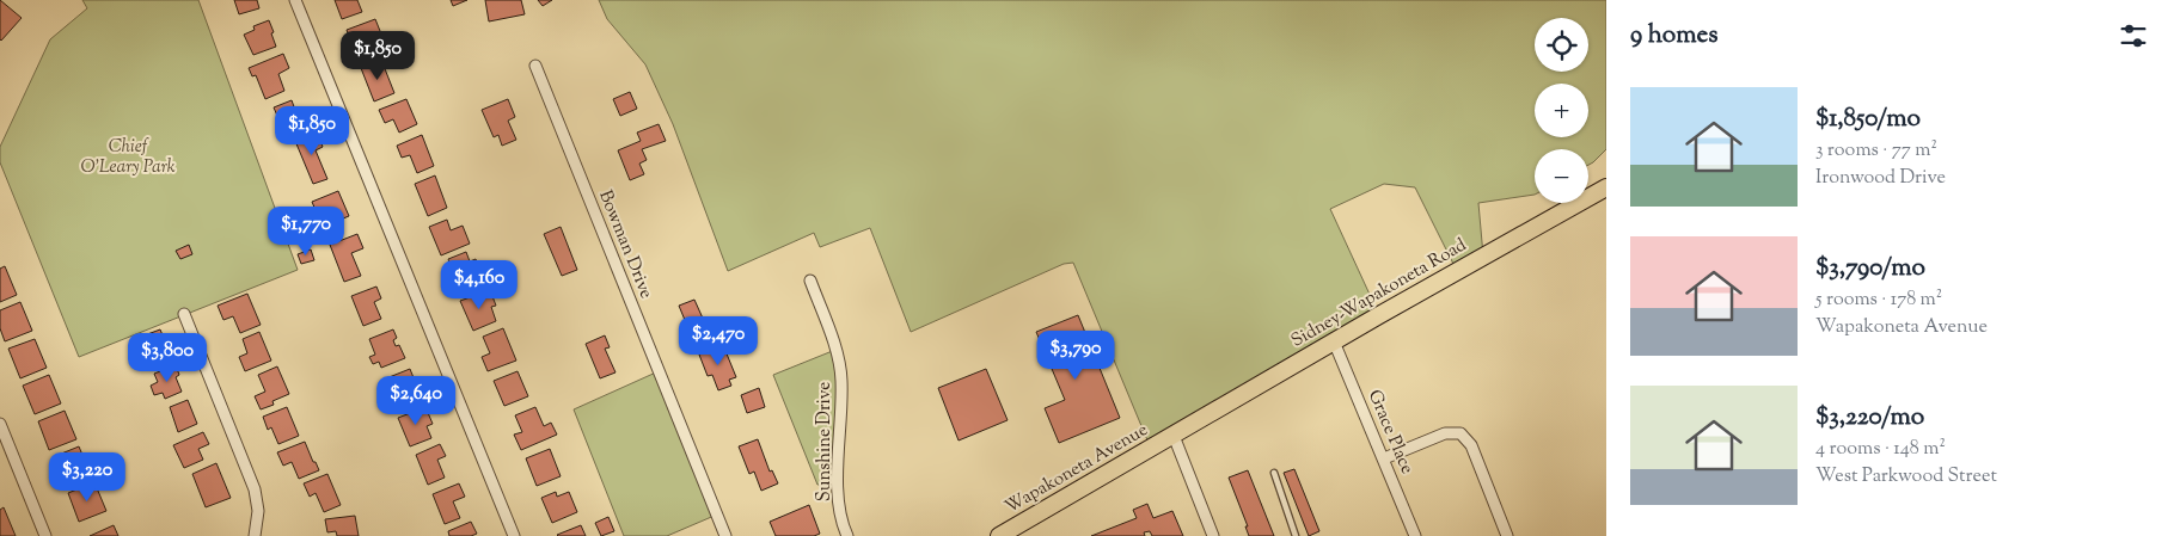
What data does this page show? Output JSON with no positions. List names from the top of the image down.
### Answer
{
  "streets": {
    "main road": ["Sidney-Wapakoneta Road", "Wapakoneta Avenue"],
    "street": ["Bowman Drive", "Grace Place", "Sunshine Drive"]
  },
  "crossings": [
    ["Sidney-Wapakoneta Road", "Grace Place"],
    ["Sidney-Wapakoneta Road", "Wapakoneta Avenue"]
  ],
  "parks": ["Chief O'Leary Park"],
  "page": {
    "heading": "9 homes",
    "map_buttons": ["+", "−"],
    "price": [
      "$1,850",
      "$1,850",
      "$1,770",
      "$4,160",
      "$2,470",
      "$3,790",
      "$3,800",
      "$2,640",
      "$3,220"
    ],
    "list": [
      {
        "name": "$1,850/mo",
        "note": "3 rooms · 77 m² · Ironwood Drive"
      },
      {
        "name": "$3,790/mo",
        "note": "5 rooms · 178 m² · Wapakoneta Avenue"
      },
      {
        "name": "$3,220/mo",
        "note": "4 rooms · 148 m² · West Parkwood Street"
      }
    ]
  }
}
